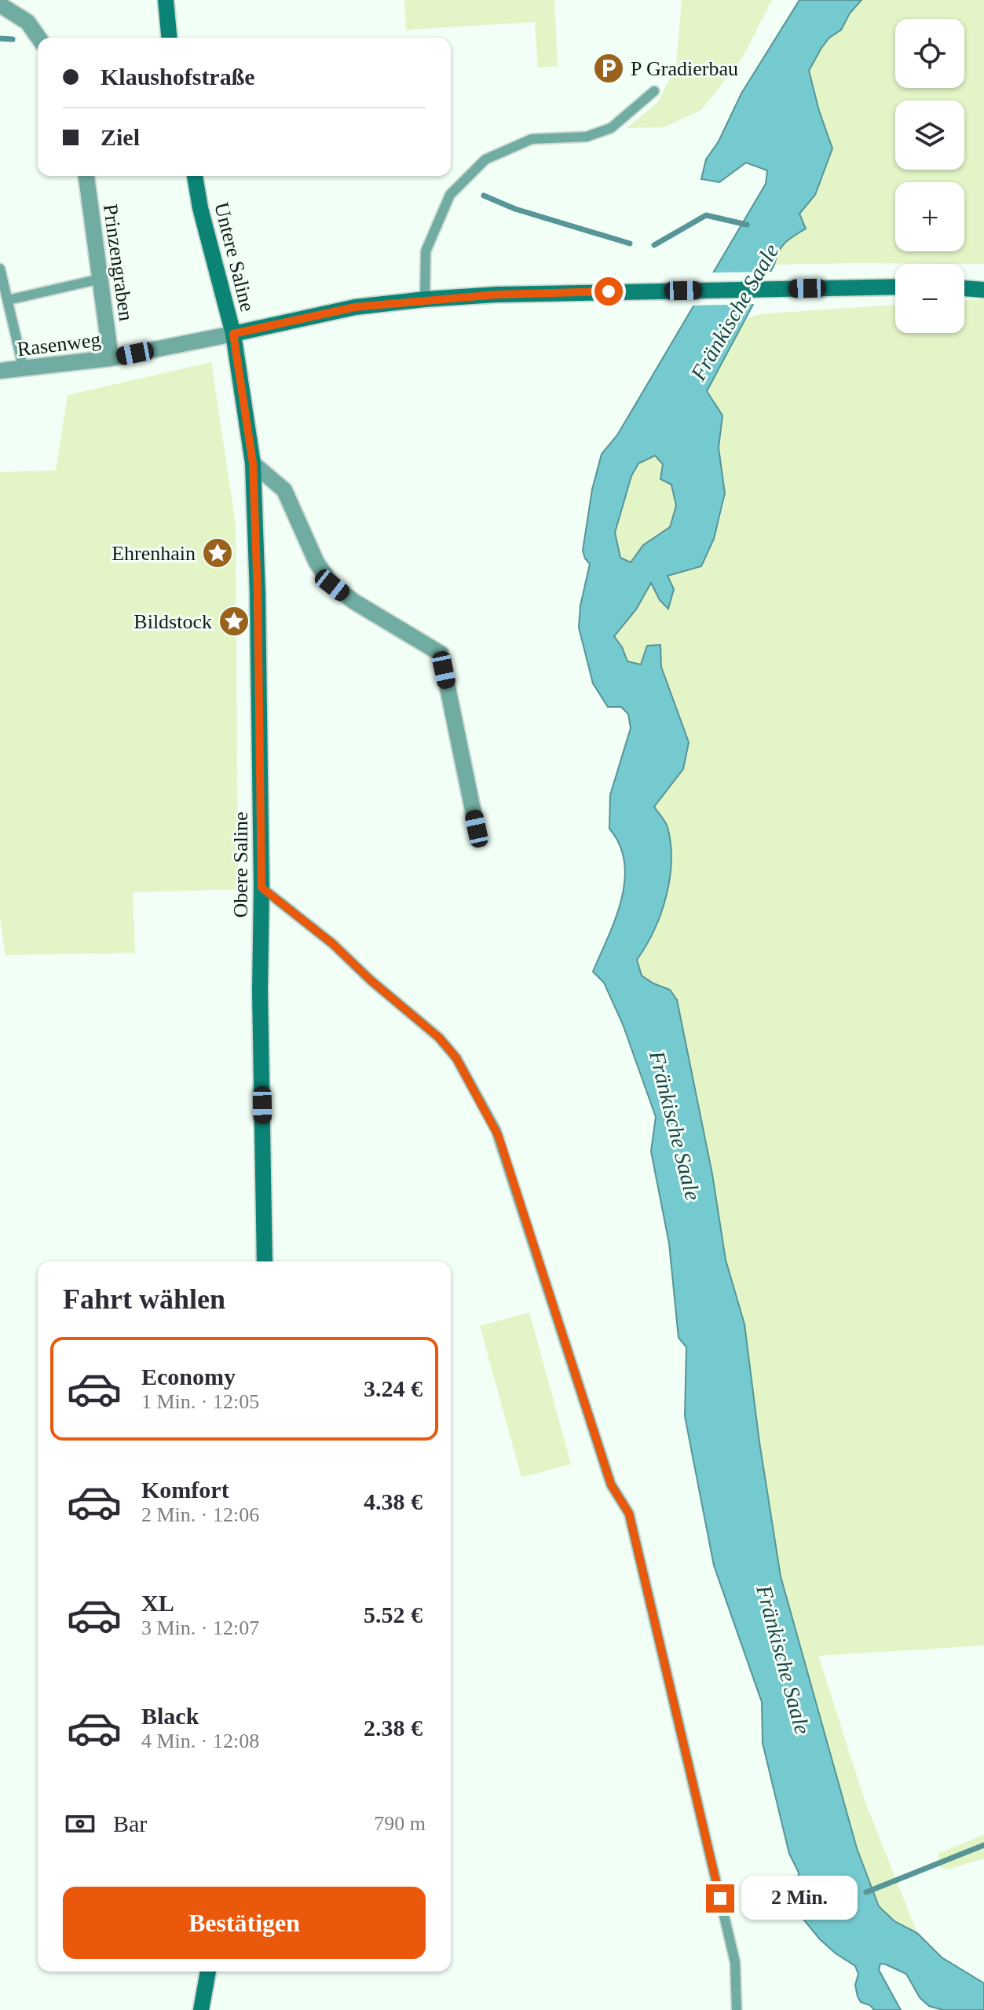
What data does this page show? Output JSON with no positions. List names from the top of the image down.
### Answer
{
  "streets": {
    "main road": ["Untere Saline", "Obere Saline"],
    "street": ["Prinzengraben", "Rasenweg"]
  },
  "crossings": [
    ["Untere Saline", "Rasenweg"],
    ["Untere Saline", "Obere Saline"],
    ["Prinzengraben", "Rasenweg"]
  ],
  "water": ["Fränkische Saale"],
  "places": {
    "parking": ["P Gradierbau"],
    "place": ["Ehrenhain", "Bildstock"]
  },
  "page": {
    "map_buttons": ["+", "−"],
    "banner": ["Klaushofstraße", "Ziel"],
    "heading": "Fahrt wählen",
    "list": [
      {
        "name": "Economy",
        "note": "1 Min. · 12:05",
        "value": "3.24 €"
      },
      {
        "name": "Komfort",
        "note": "2 Min. · 12:06",
        "value": "4.38 €"
      },
      {
        "name": "XL",
        "note": "3 Min. · 12:07",
        "value": "5.52 €"
      },
      {
        "name": "Black",
        "note": "4 Min. · 12:08",
        "value": "2.38 €"
      }
    ],
    "pay": ["Bar", "790 m"],
    "buttons": "Bestätigen",
    "bubble": "2 Min."
  }
}
